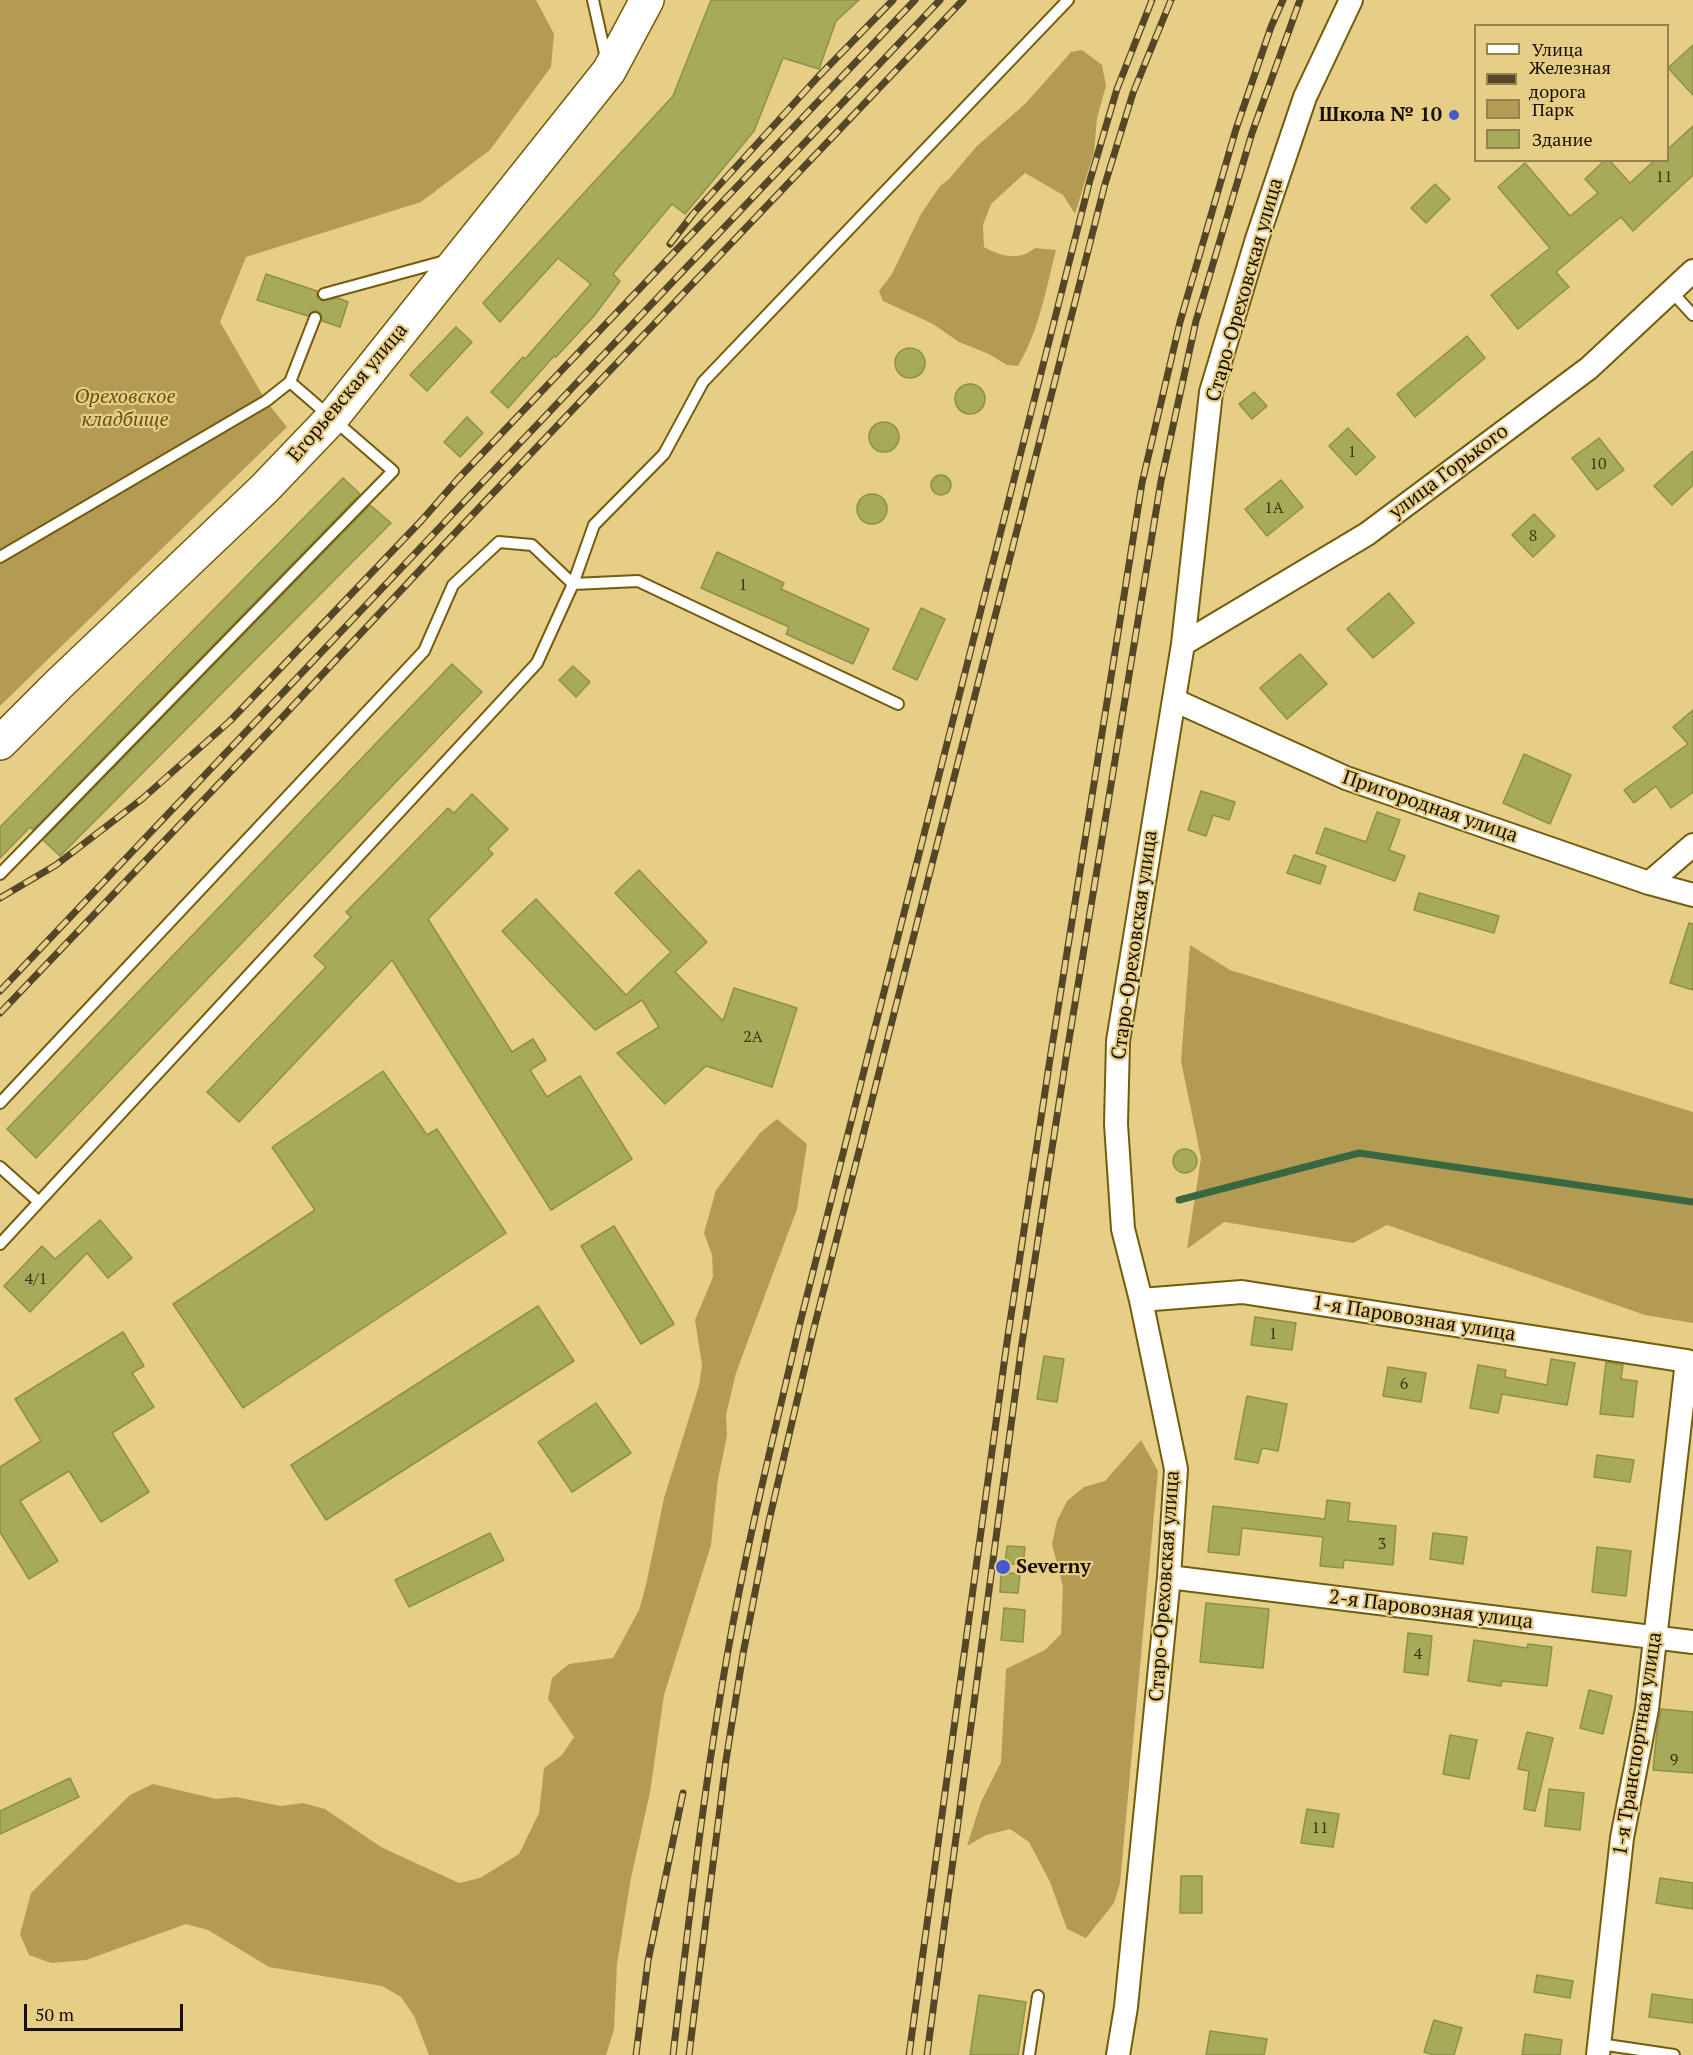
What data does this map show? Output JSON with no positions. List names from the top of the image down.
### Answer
{
  "streets": {
    "highway": ["Егорьевская улица"],
    "street": [
      "Старо-Ореховская улица",
      "улица Горького",
      "Пригородная улица",
      "1-я Паровозная улица",
      "2-я Паровозная улица",
      "1-я Транспортная улица"
    ]
  },
  "crossings": [
    ["Старо-Ореховская улица", "улица Горького"],
    ["Старо-Ореховская улица", "Пригородная улица"],
    ["Старо-Ореховская улица", "1-я Паровозная улица"],
    ["Старо-Ореховская улица", "2-я Паровозная улица"],
    ["1-я Паровозная улица", "1-я Транспортная улица"],
    ["2-я Паровозная улица", "1-я Транспортная улица"]
  ],
  "parks": ["Ореховское кладбище"],
  "places": ["Школа № 10", "Severny"],
  "house_numbers": [
    "11",
    "1",
    "10",
    "1А",
    "8",
    "1",
    "2А",
    "4/1",
    "1",
    "6",
    "3",
    "4",
    "9",
    "11"
  ],
  "legend": [
    "Улица",
    "Железная дорога",
    "Парк",
    "Здание"
  ],
  "scale_bar": "50 m"
}
